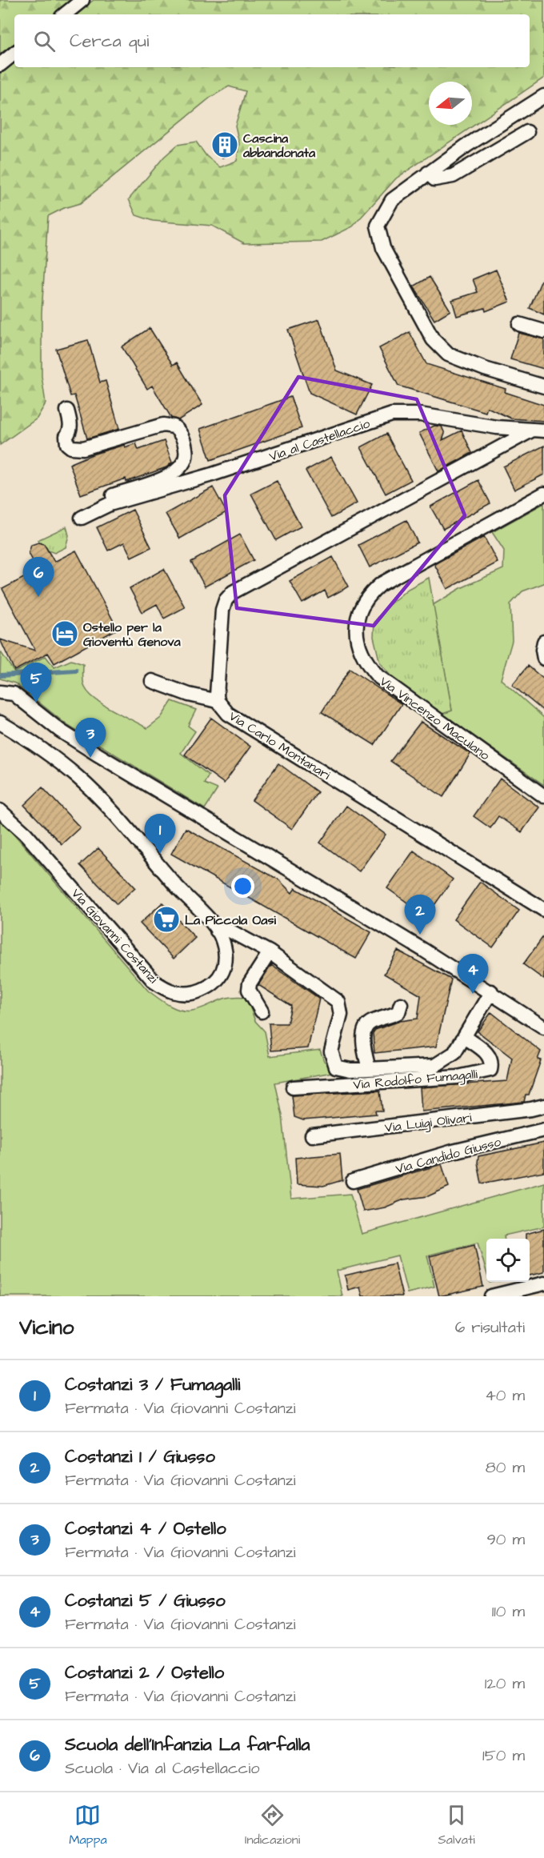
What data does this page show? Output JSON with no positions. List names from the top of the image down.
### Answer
{
  "streets": {
    "street": [
      "Via al Castellaccio",
      "Via Vincenzo Maculano",
      "Via Carlo Montanari",
      "Via Giovanni Costanzi",
      "Via Rodolfo Fumagalli",
      "Via Luigi Olivari",
      "Via Candido Giusso"
    ]
  },
  "crossings": [
    ["Via al Castellaccio", "Via Carlo Montanari"],
    ["Via Giovanni Costanzi", "Via Rodolfo Fumagalli"]
  ],
  "places": {
    "building": ["Cascina abbandonata"],
    "hotel": ["Ostello per la Gioventù Genova"],
    "supermarket": ["La Piccola Oasi"]
  },
  "north": "left",
  "page": {
    "search": "Cerca qui",
    "pins": [
      "6",
      "5",
      "3",
      "1",
      "2",
      "4"
    ],
    "heading": ["Vicino", "6 risultati"],
    "list": [
      {
        "mark": "1",
        "name": "Costanzi 3 / Fumagalli",
        "note": "Fermata · Via Giovanni Costanzi",
        "value": "40 m"
      },
      {
        "mark": "2",
        "name": "Costanzi 1 / Giusso",
        "note": "Fermata · Via Giovanni Costanzi",
        "value": "80 m"
      },
      {
        "mark": "3",
        "name": "Costanzi 4 / Ostello",
        "note": "Fermata · Via Giovanni Costanzi",
        "value": "90 m"
      },
      {
        "mark": "4",
        "name": "Costanzi 5 / Giusso",
        "note": "Fermata · Via Giovanni Costanzi",
        "value": "110 m"
      },
      {
        "mark": "5",
        "name": "Costanzi 2 / Ostello",
        "note": "Fermata · Via Giovanni Costanzi",
        "value": "120 m"
      },
      {
        "mark": "6",
        "name": "Scuola dell'Infanzia La farfalla",
        "note": "Scuola · Via al Castellaccio",
        "value": "150 m"
      }
    ],
    "nav": ["Mappa", "Indicazioni", "Salvati"]
  }
}
